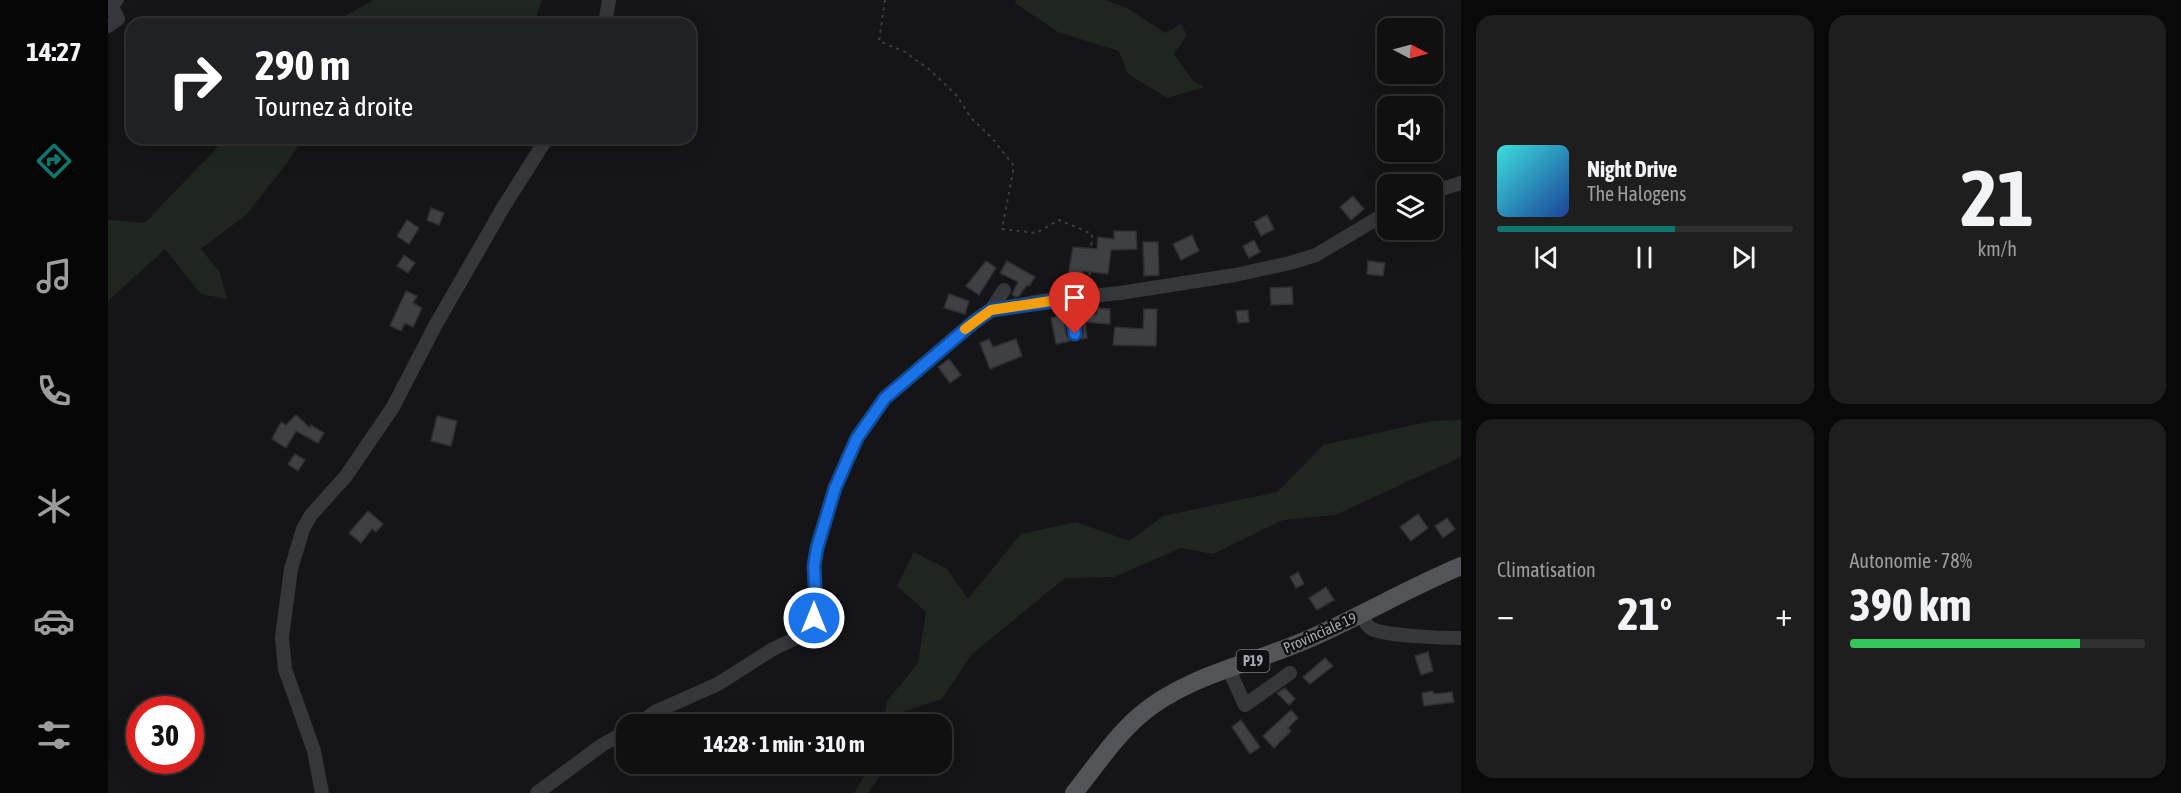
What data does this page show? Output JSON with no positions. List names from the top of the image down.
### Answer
{
  "streets": {
    "main road": ["Provinciale 19", "P19"]
  },
  "north": "right",
  "page": {
    "tabs": "14:27",
    "tile": [
      ["21", "km/h"],
      "Climatisation",
      ["Autonomie · 78%", "390 km"]
    ],
    "turn": ["290 m", "Tournez à droite"],
    "song": ["Night Drive", "The Halogens"],
    "heat": ["−", "21°", "+"],
    "limit": "30",
    "trip": "14:28 · 1 min · 310 m"
  }
}
